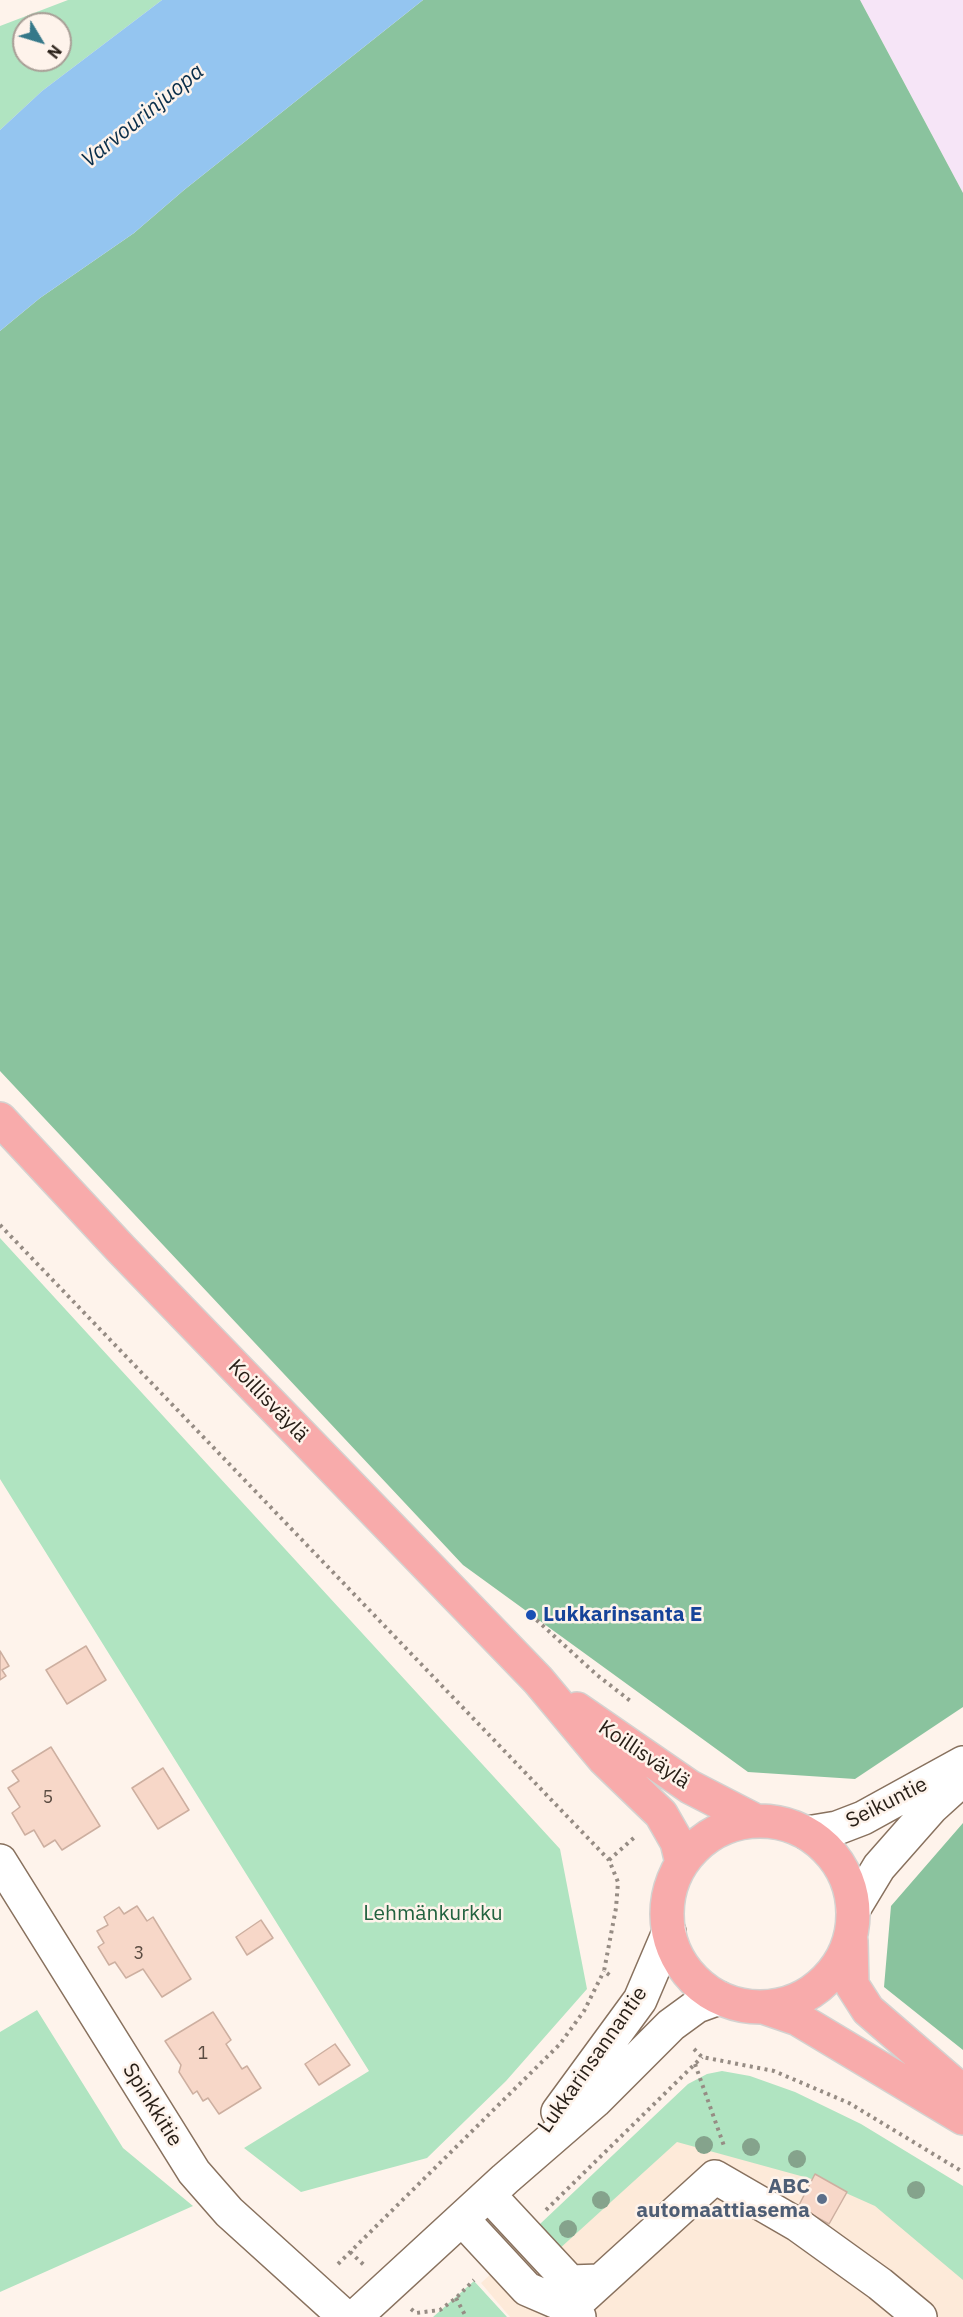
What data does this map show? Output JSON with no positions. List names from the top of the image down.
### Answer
{
  "streets": {
    "main road": ["Koillisväylä"],
    "street": ["Seikuntie", "Lukkarinsannantie", "Spinkkitie"]
  },
  "crossings": [
    ["Koillisväylä", "Seikuntie"],
    ["Koillisväylä", "Lukkarinsannantie"],
    ["Seikuntie", "Lukkarinsannantie"]
  ],
  "water": ["Varvourinjuopa"],
  "parks": ["Lehmänkurkku"],
  "places": ["Lukkarinsanta E", "ABC automaattiasema"],
  "house_numbers": ["5", "3", "1"],
  "north": "bottom right"
}
